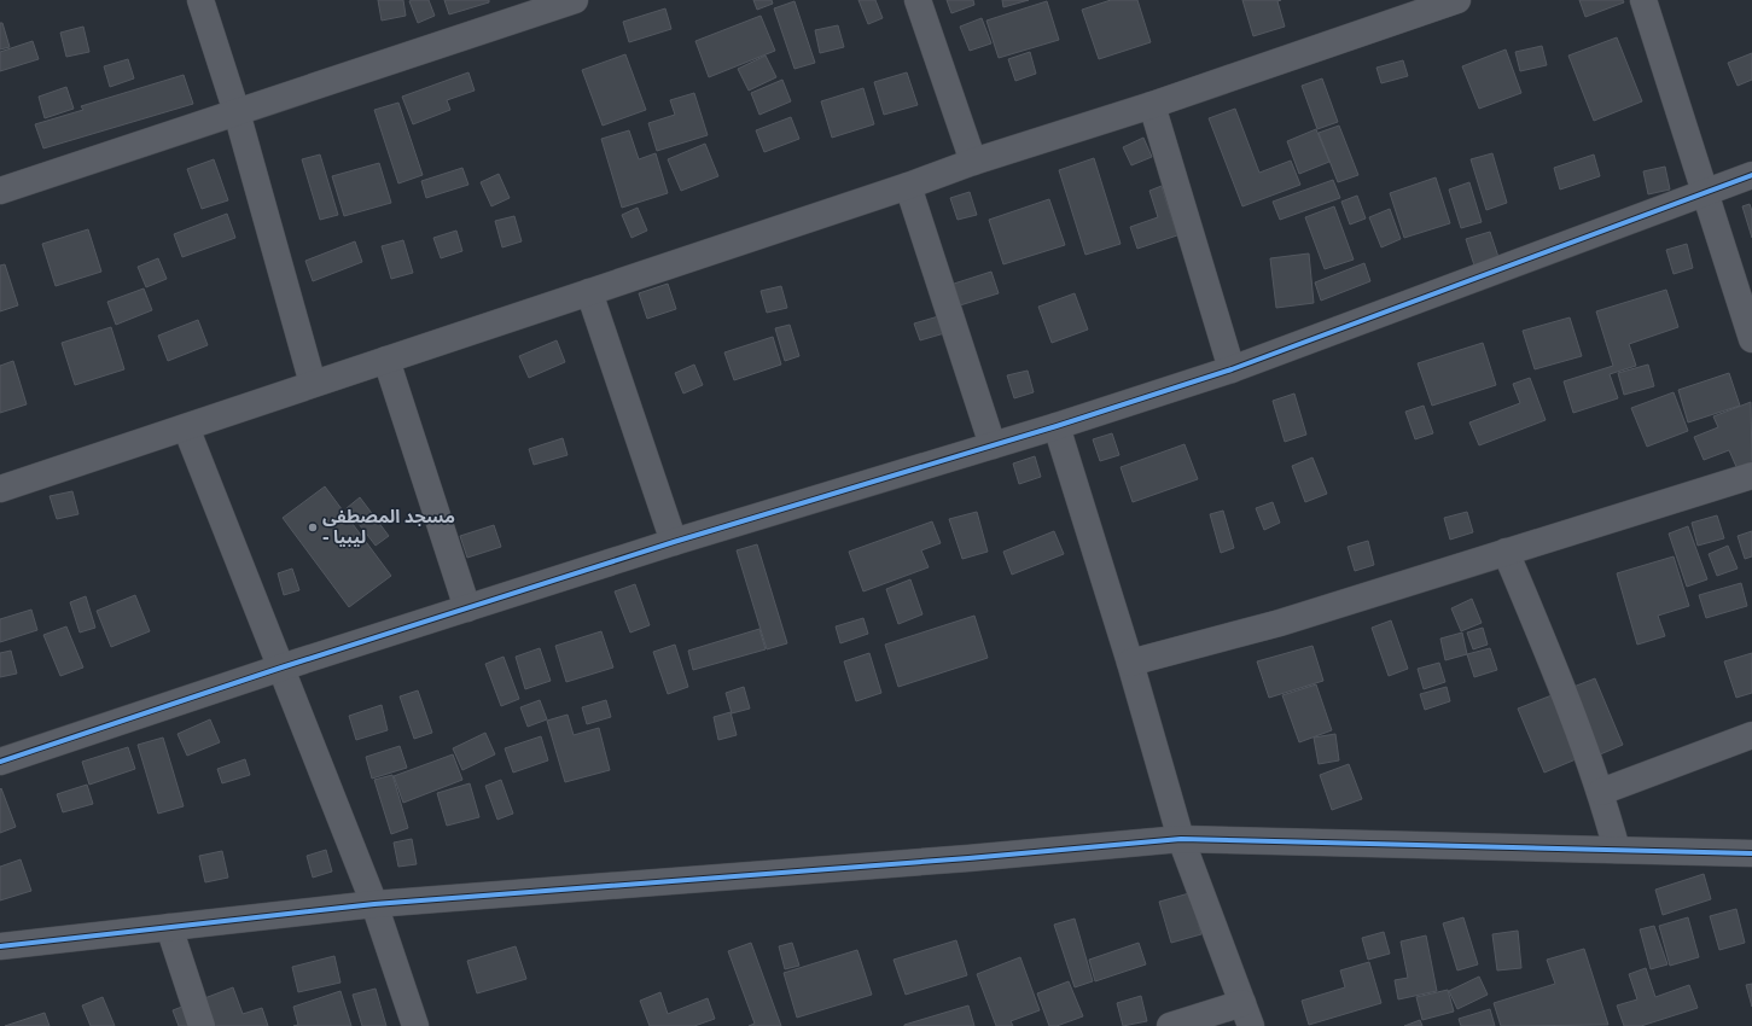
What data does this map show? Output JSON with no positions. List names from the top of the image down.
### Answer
{
  "places": ["مسجد المصطفى - ليبيا"]
}
